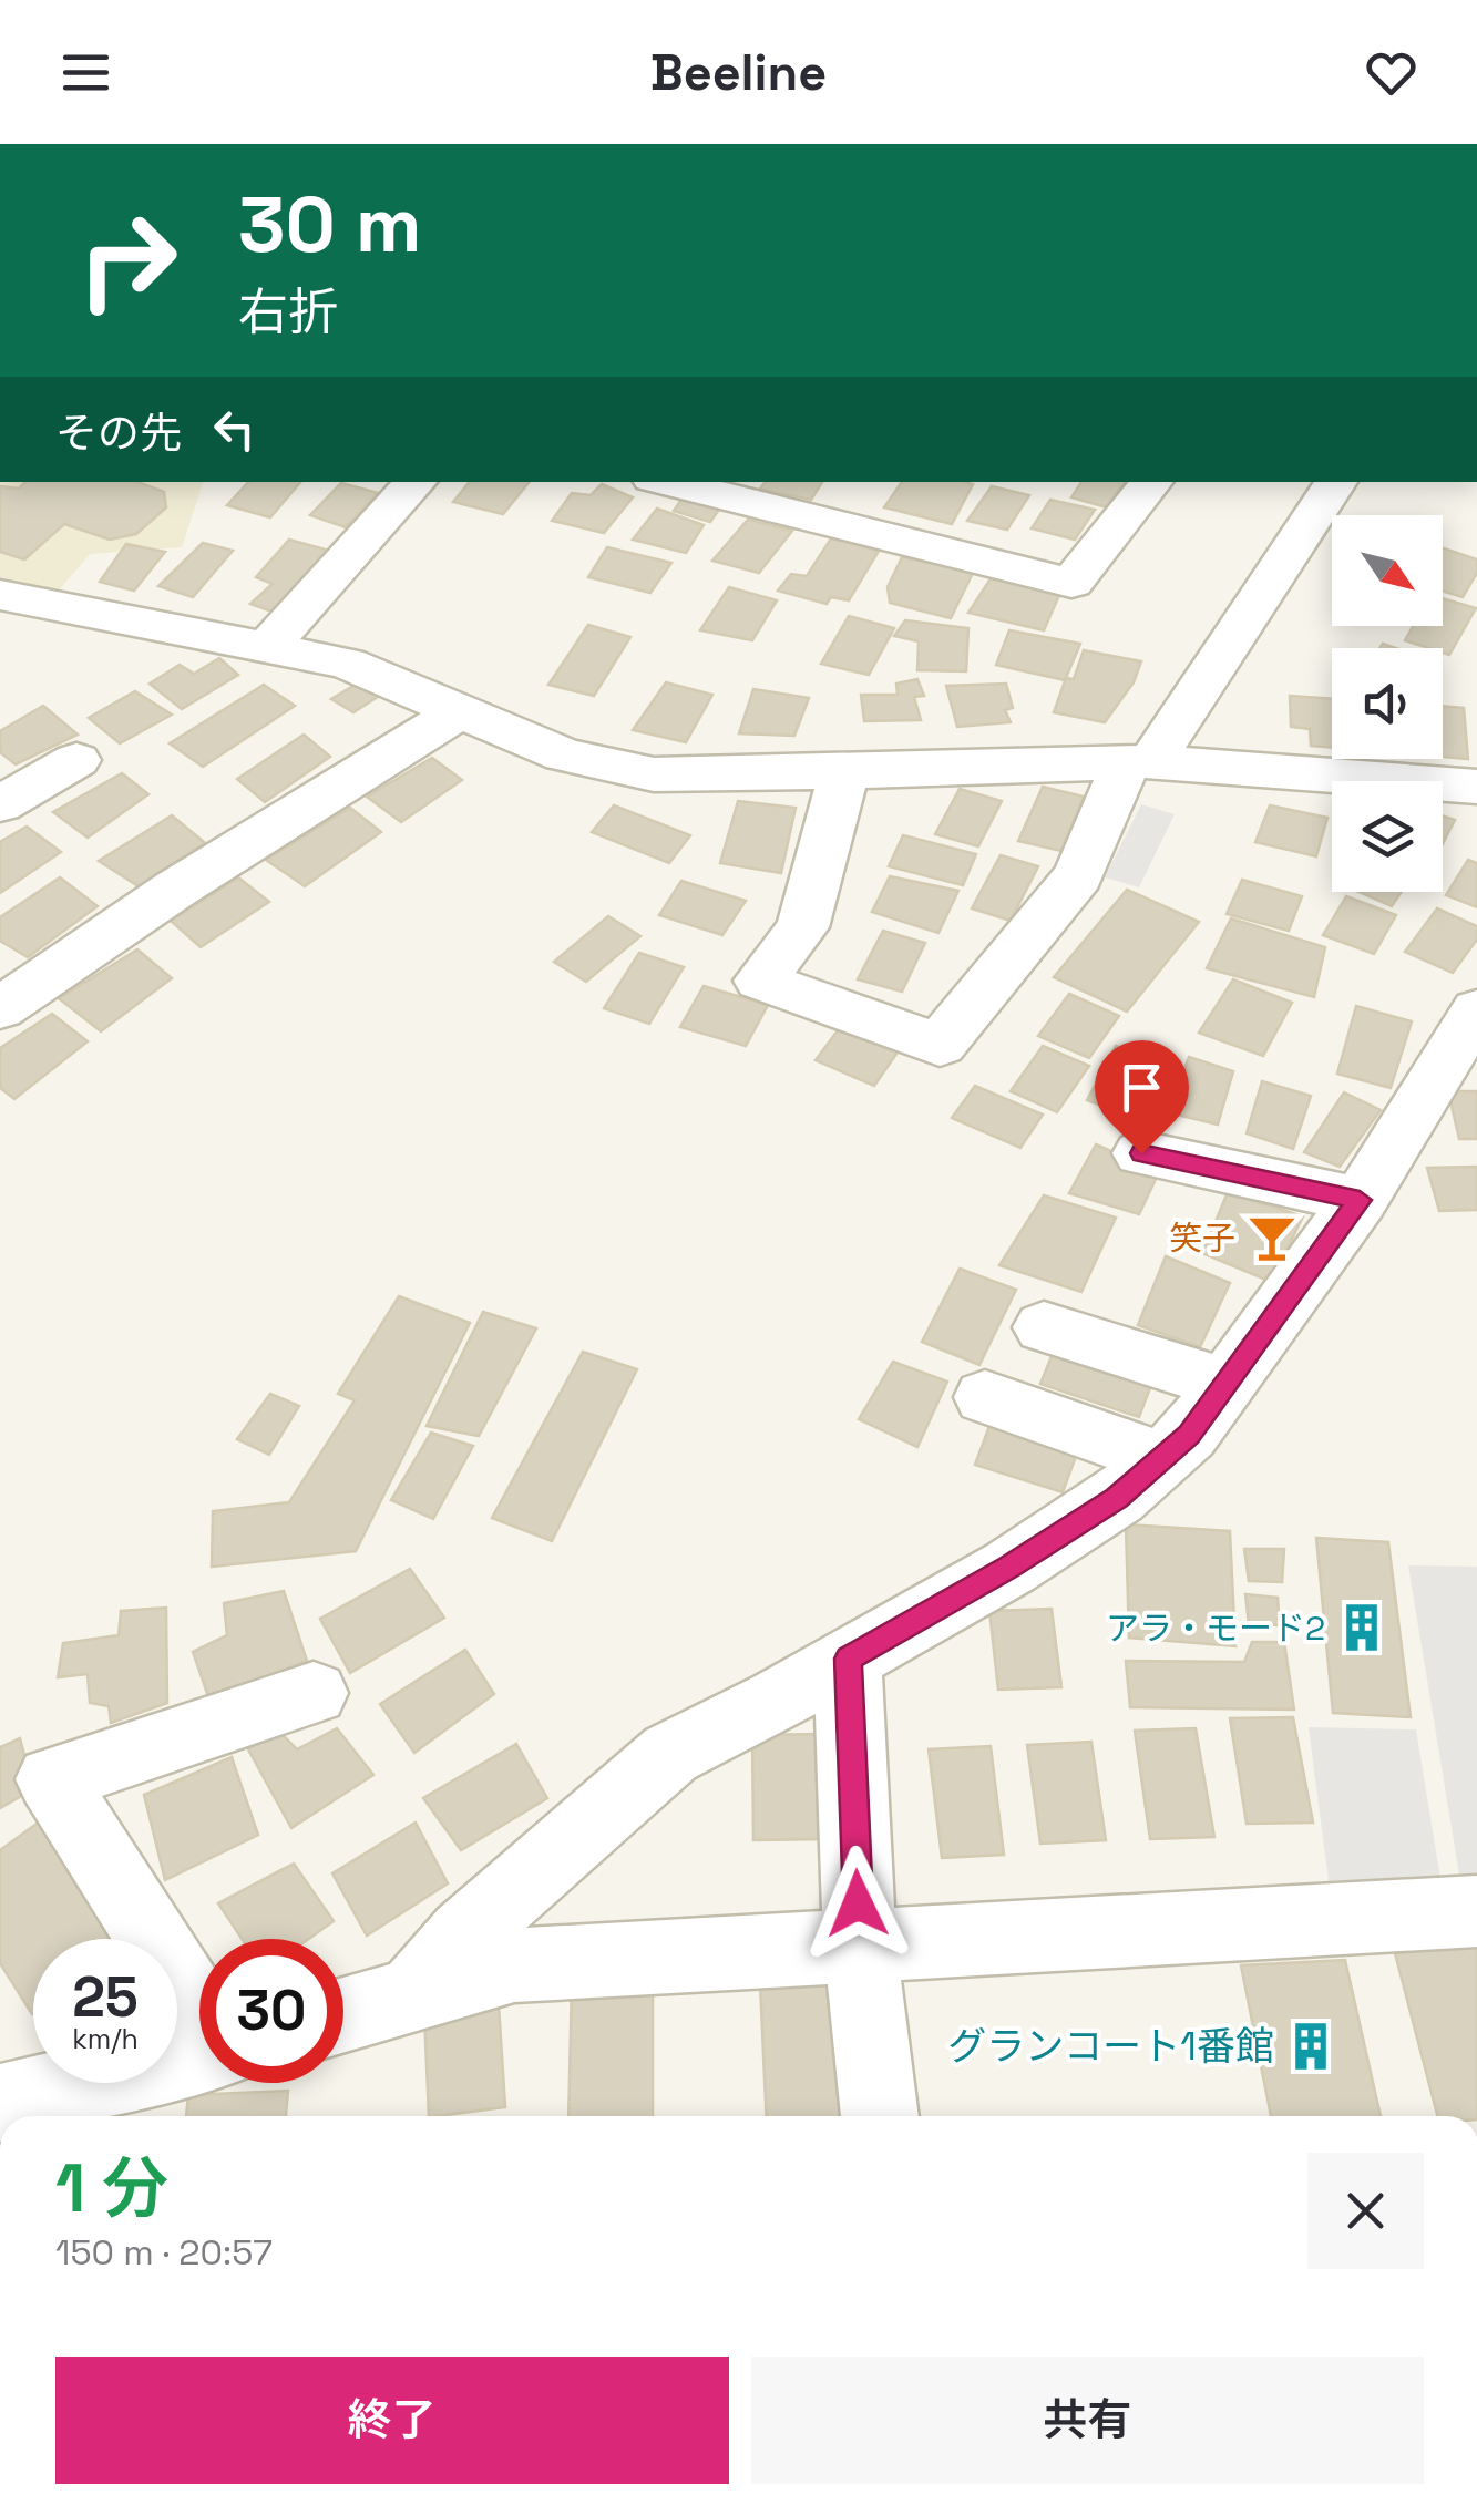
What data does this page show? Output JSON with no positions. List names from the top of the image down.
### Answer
{
  "places": {
    "bar": ["笑子"],
    "building": ["アラ・モード2", "グランコート1番館"]
  },
  "north": "bottom right",
  "page": {
    "header": "Beeline",
    "turn": ["30 m", "右折"],
    "then": "その先",
    "speed": "25 km/h",
    "limit": "30",
    "heading": ["1 分", "150 m · 20:57"],
    "buttons": ["終了", "共有"]
  }
}
